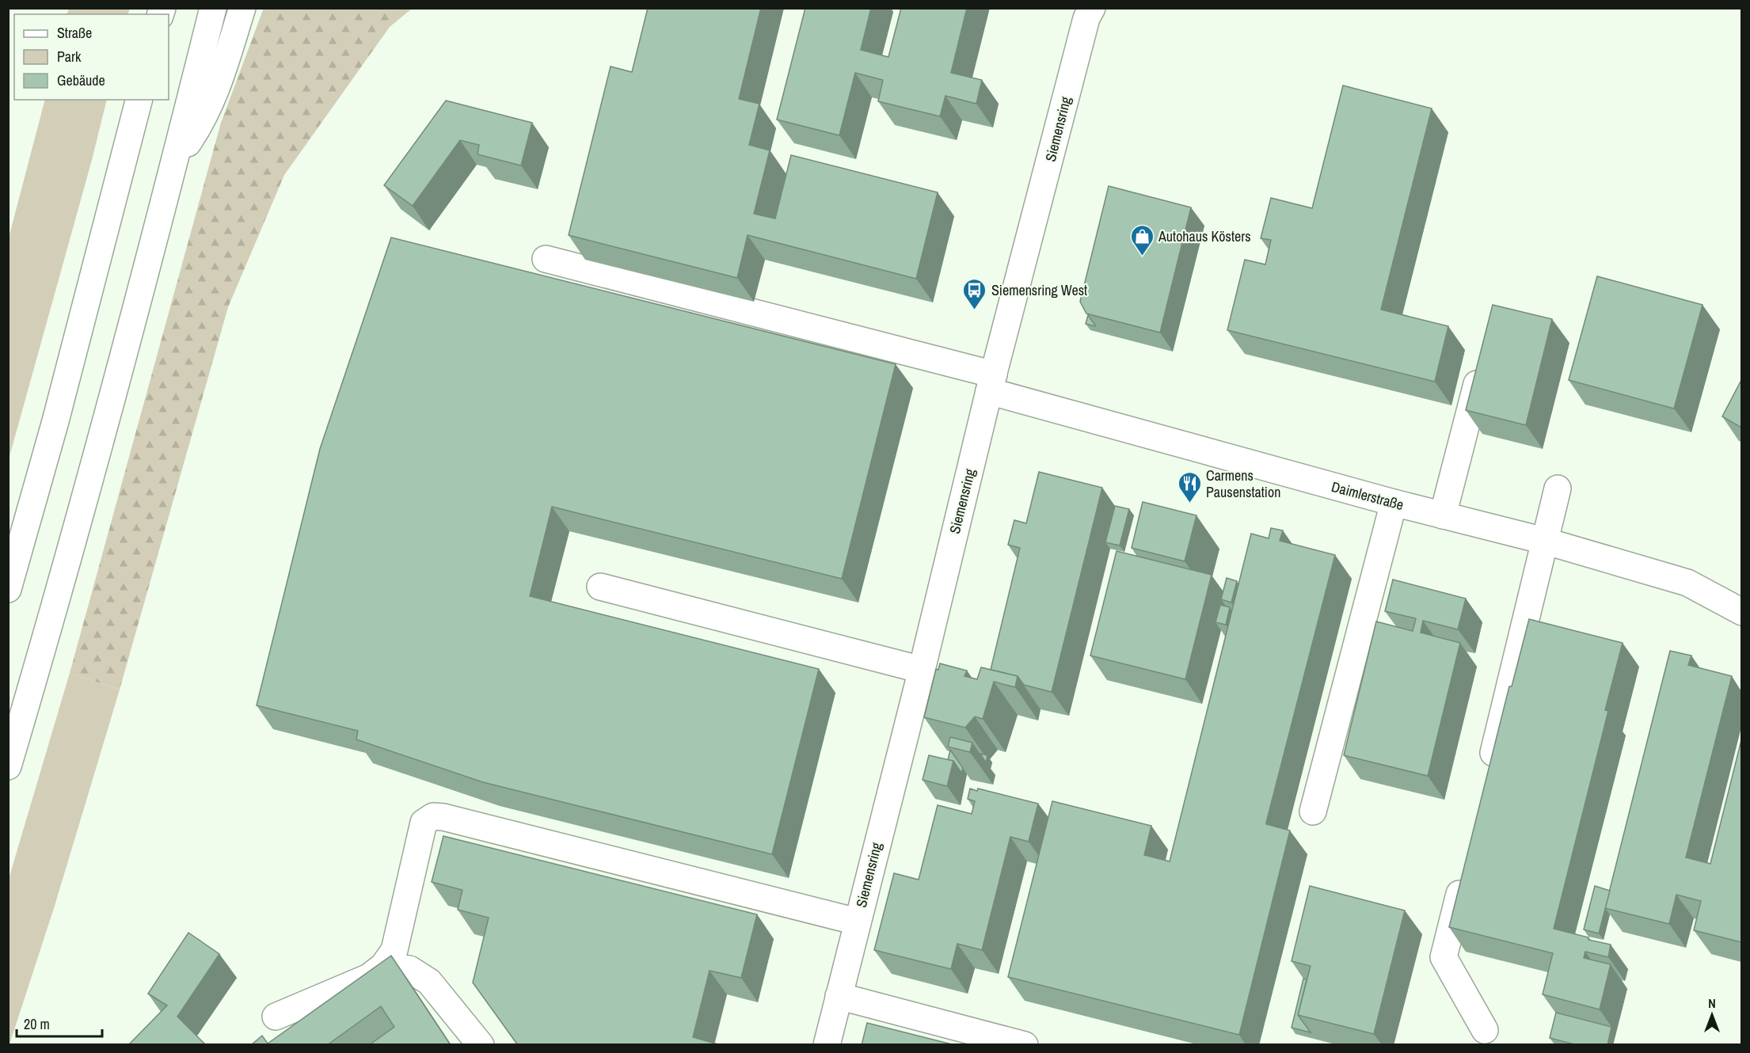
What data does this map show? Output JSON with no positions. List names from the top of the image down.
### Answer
{
  "streets": {
    "main road": ["Siemensring", "Daimlerstraße"]
  },
  "crossings": [
    ["Siemensring", "Daimlerstraße"]
  ],
  "places": {
    "shop": ["Autohaus Kösters"],
    "bus stop": ["Siemensring West"],
    "restaurant": ["Carmens Pausenstation"]
  },
  "legend": ["Straße", "Park", "Gebäude"],
  "scale_bar": "20 m",
  "north": "top"
}
